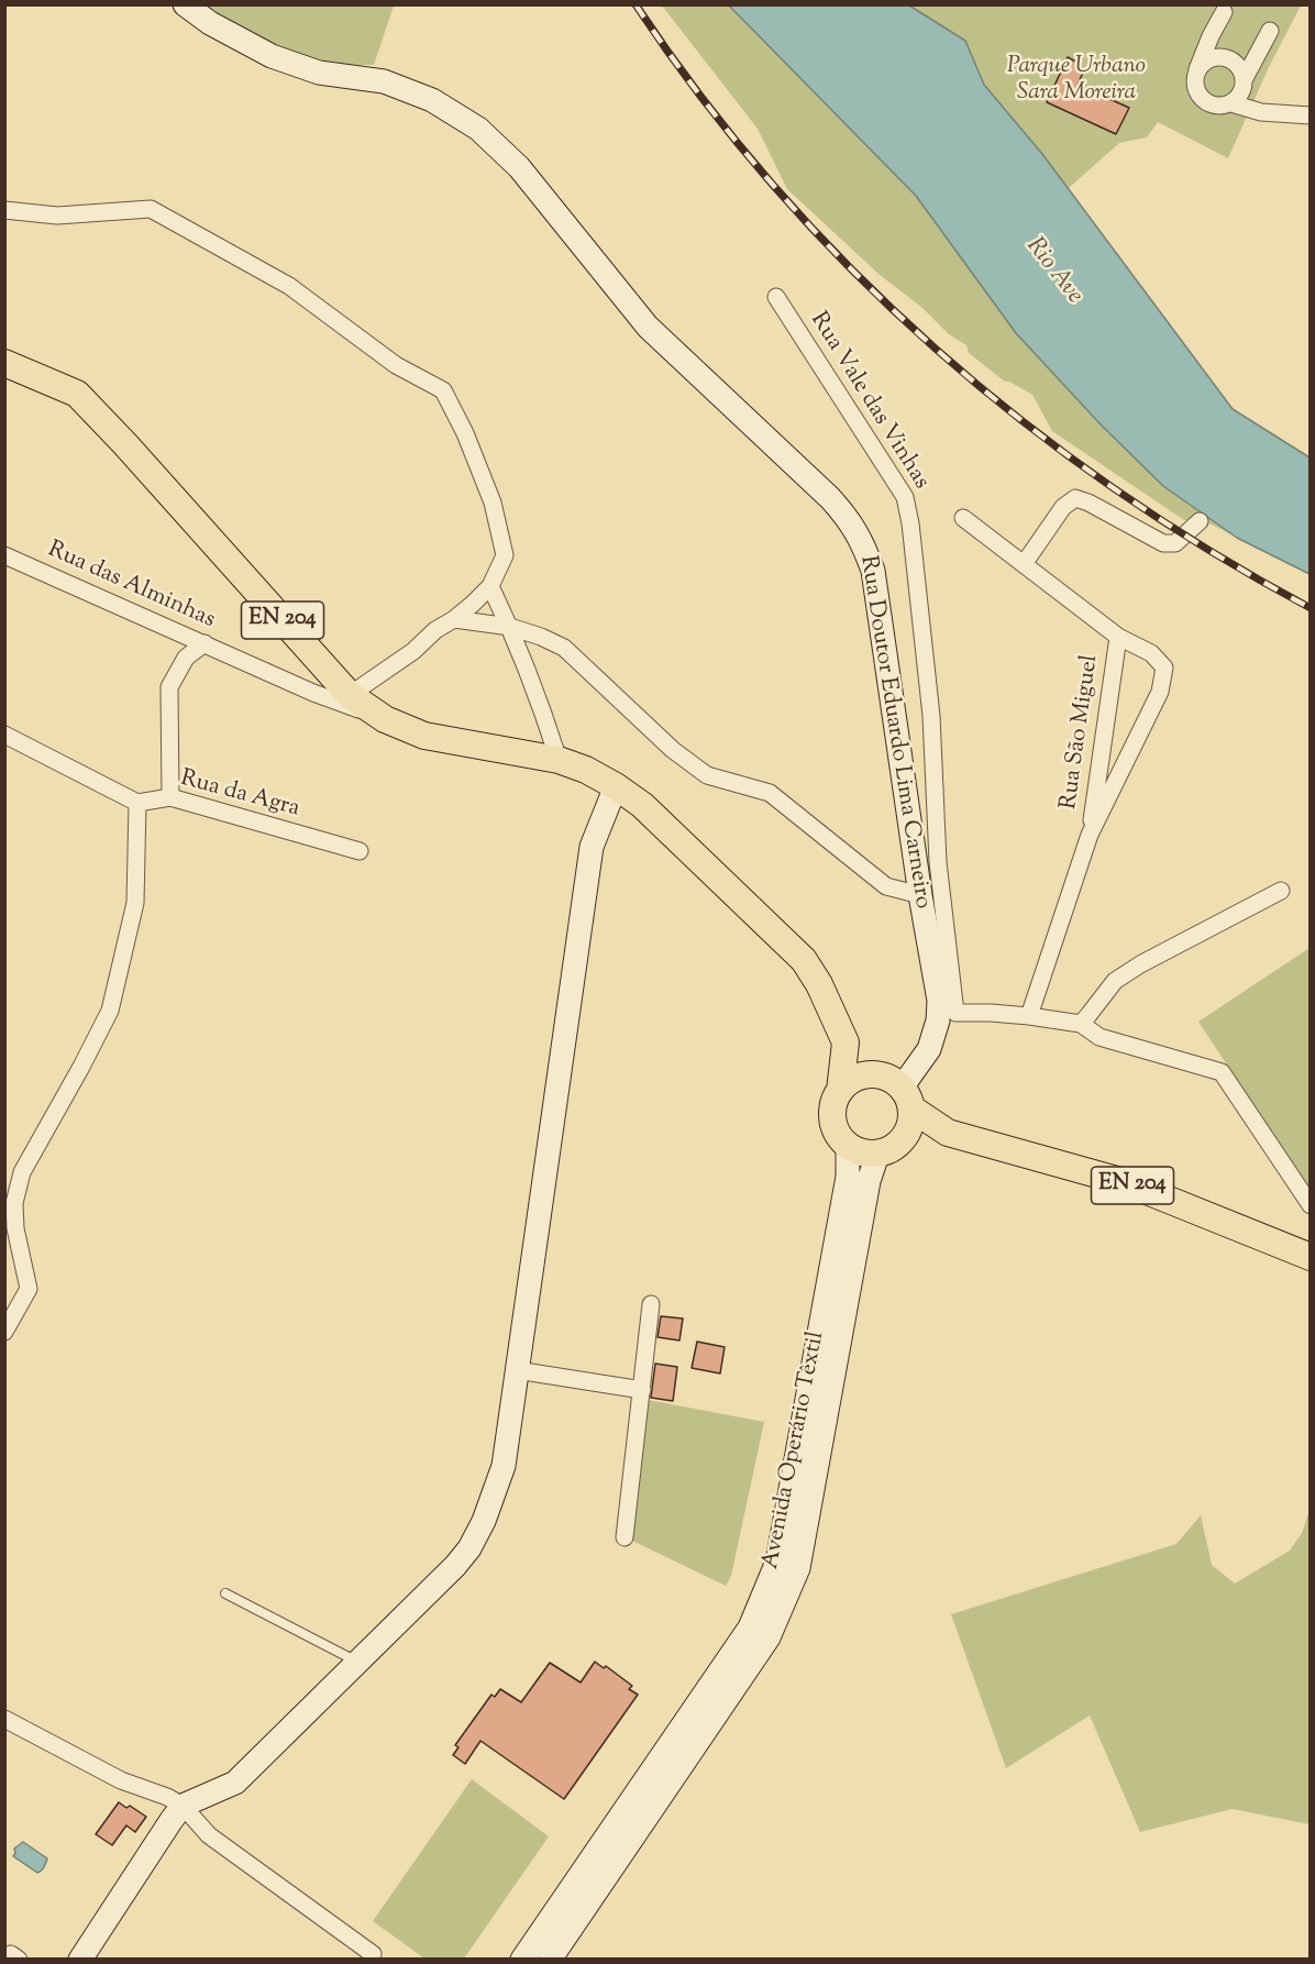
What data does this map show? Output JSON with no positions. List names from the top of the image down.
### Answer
{
  "streets": {
    "main road": ["EN 204"],
    "street": [
      "Rua Vale das Vinhas",
      "Rua das Alminhas",
      "Rua Doutor Eduardo Lima Carneiro",
      "Rua São Miguel",
      "Rua da Agra",
      "Avenida Operário Têxtil"
    ]
  },
  "crossings": [
    ["Rua Vale das Vinhas", "Rua São Miguel"],
    ["Rua das Alminhas", "EN 204"],
    ["EN 204", "Rua Doutor Eduardo Lima Carneiro"],
    ["EN 204", "Avenida Operário Têxtil"],
    ["Rua Doutor Eduardo Lima Carneiro", "Avenida Operário Têxtil"]
  ],
  "water": ["Rio Ave"],
  "parks": ["Parque Urbano Sara Moreira"]
}
